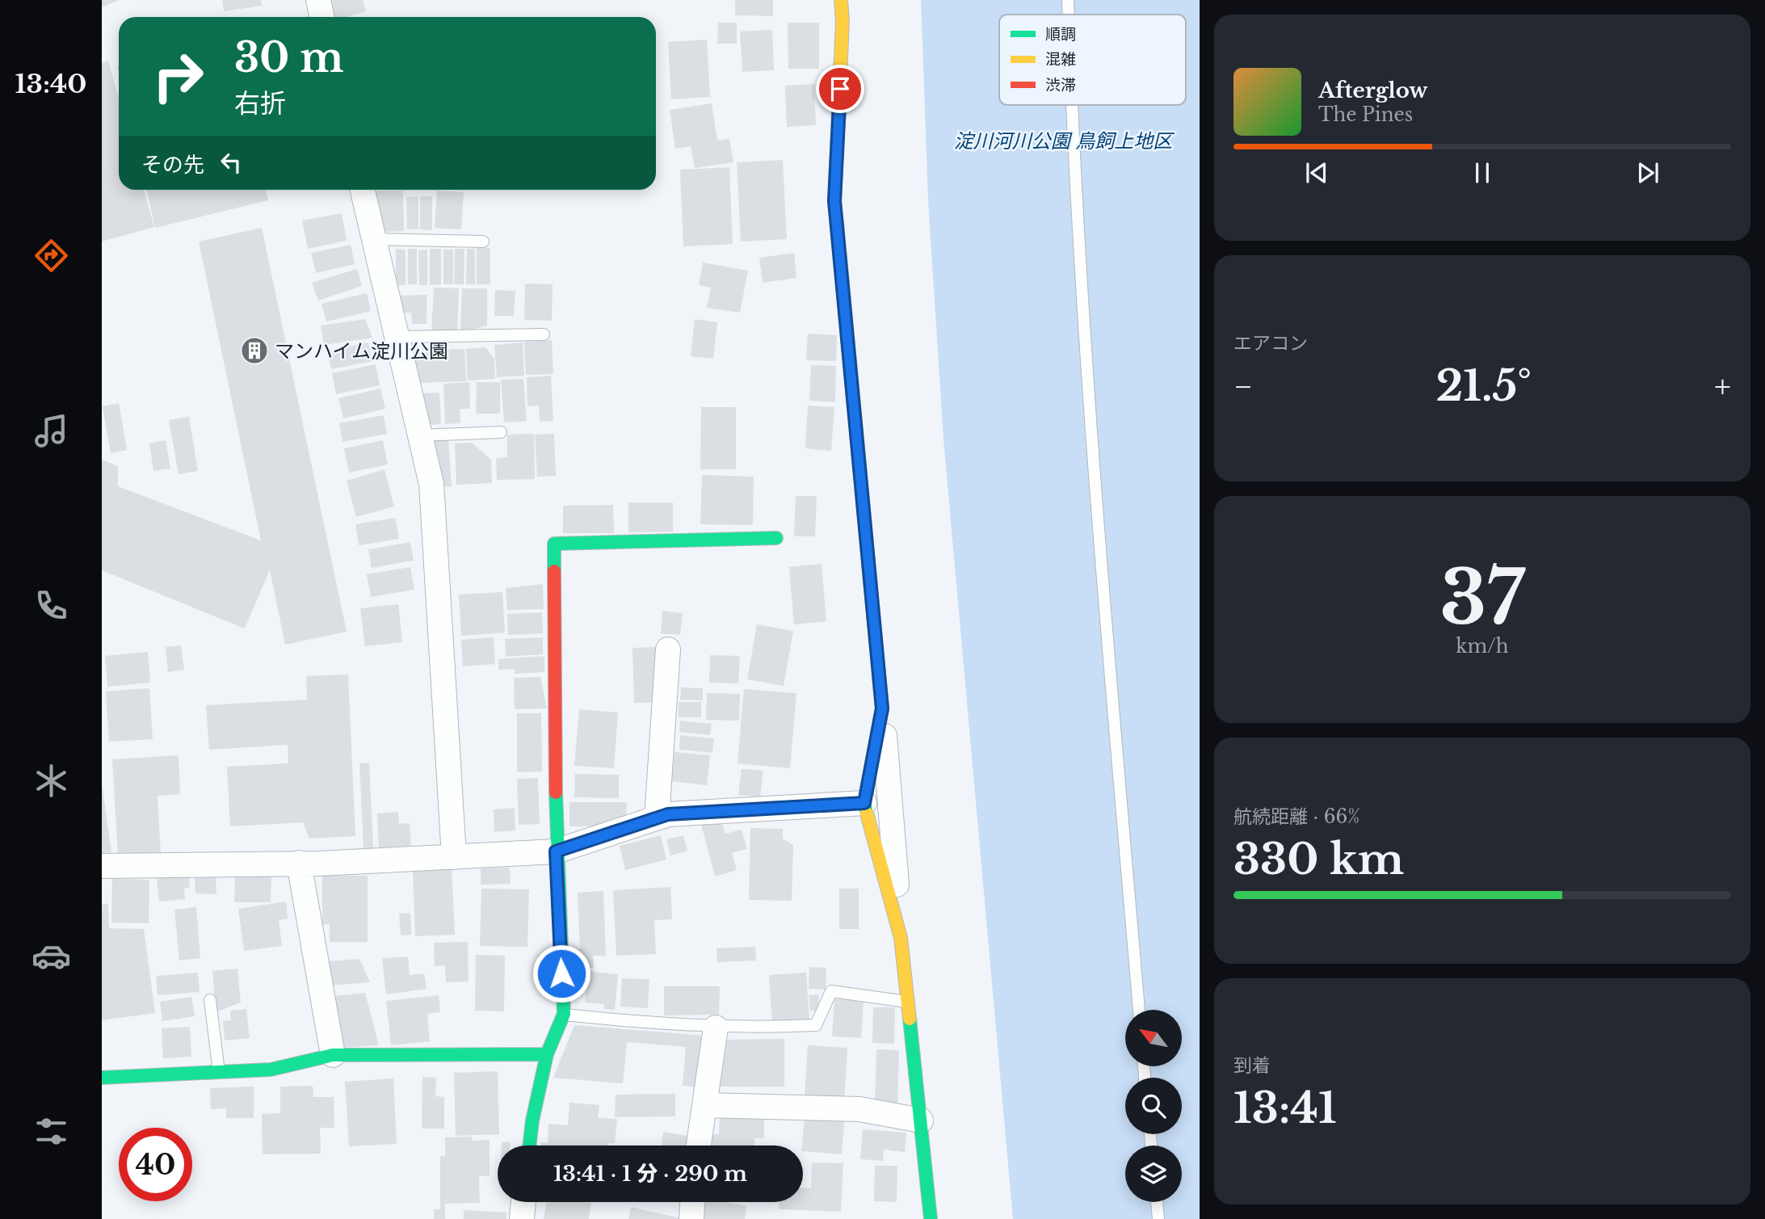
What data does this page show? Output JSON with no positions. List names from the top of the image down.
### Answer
{
  "parks": ["淀川河川公園 鳥飼上地区"],
  "places": {
    "building": ["マンハイム淀川公園"]
  },
  "legend": ["順調", "混雑", "渋滞"],
  "north": "top left",
  "page": {
    "tabs": "13:40",
    "turn": ["30 m", "右折"],
    "song": ["Afterglow", "The Pines"],
    "then": "その先",
    "tile": [
      "エアコン",
      ["37", "km/h"],
      ["航続距離 · 66%", "330 km"],
      ["到着", "13:41"]
    ],
    "heat": ["−", "21.5°", "+"],
    "limit": "40",
    "trip": "13:41 · 1 分 · 290 m"
  }
}
